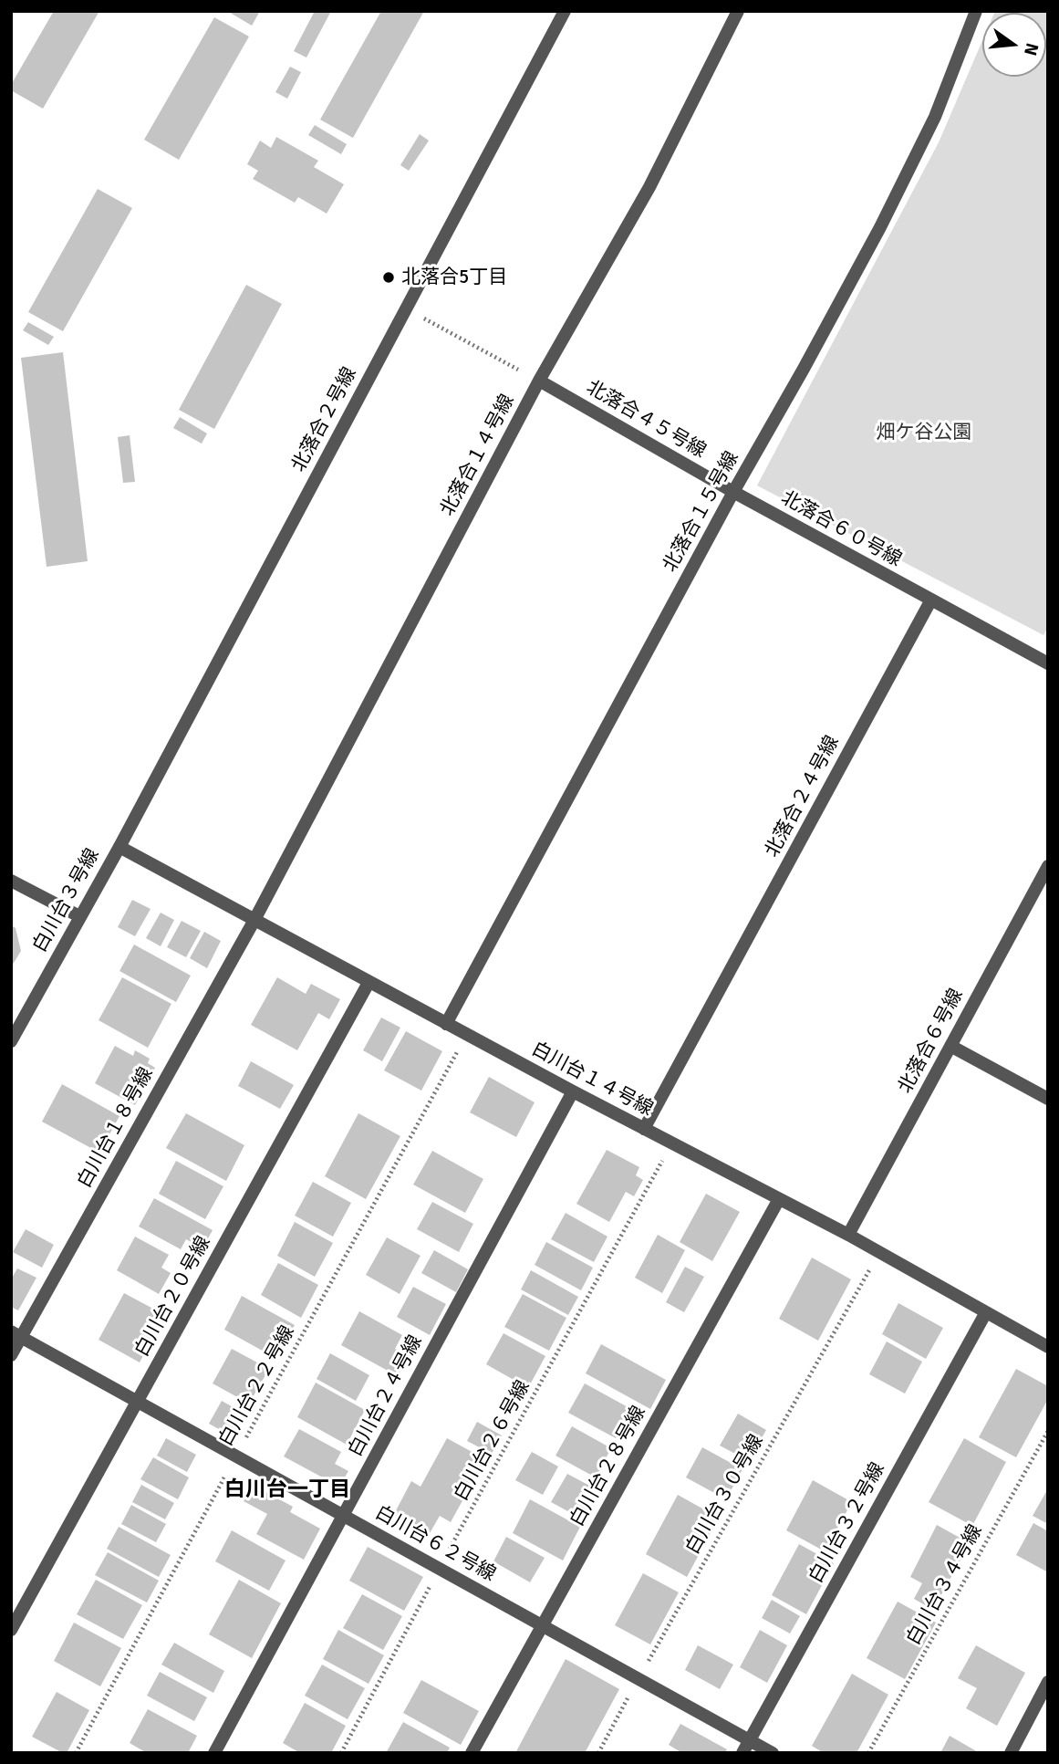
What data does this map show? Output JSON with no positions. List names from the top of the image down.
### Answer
{
  "streets": {
    "street": [
      "北落合２号線",
      "北落合４５号線",
      "北落合１４号線",
      "北落合１５号線",
      "北落合６０号線",
      "北落合２４号線",
      "白川台３号線",
      "北落合６号線",
      "白川台１４号線",
      "白川台１８号線",
      "白川台２０号線",
      "白川台２４号線",
      "白川台２８号線",
      "白川台３２号線",
      "白川台６２号線"
    ],
    "path": [
      "白川台２２号線",
      "白川台２６号線",
      "白川台３０号線",
      "白川台３４号線"
    ]
  },
  "crossings": [
    ["北落合２号線", "白川台３号線"],
    ["北落合２号線", "白川台１４号線"],
    ["北落合４５号線", "北落合１４号線"],
    ["北落合４５号線", "北落合１５号線"],
    ["北落合４５号線", "北落合６０号線"],
    ["北落合１４号線", "白川台１４号線"],
    ["北落合１４号線", "白川台１８号線"],
    ["北落合１５号線", "北落合６０号線"],
    ["北落合１５号線", "白川台１４号線"],
    ["北落合６０号線", "北落合２４号線"],
    ["北落合２４号線", "白川台１４号線"],
    ["白川台３号線", "白川台１４号線"],
    ["北落合６号線", "白川台１４号線"],
    ["白川台１４号線", "白川台１８号線"],
    ["白川台１４号線", "白川台２０号線"],
    ["白川台１４号線", "白川台２２号線"],
    ["白川台１４号線", "白川台２４号線"],
    ["白川台１４号線", "白川台２６号線"],
    ["白川台１４号線", "白川台２８号線"],
    ["白川台１４号線", "白川台３０号線"],
    ["白川台１４号線", "白川台３２号線"],
    ["白川台１８号線", "白川台６２号線"],
    ["白川台２０号線", "白川台６２号線"],
    ["白川台２２号線", "白川台６２号線"],
    ["白川台２４号線", "白川台６２号線"],
    ["白川台２６号線", "白川台６２号線"],
    ["白川台２８号線", "白川台６２号線"],
    ["白川台３０号線", "白川台６２号線"],
    ["白川台３２号線", "白川台６２号線"]
  ],
  "districts": ["白川台一丁目"],
  "parks": ["畑ケ谷公園"],
  "places": ["北落合5丁目"],
  "north": "right"
}
